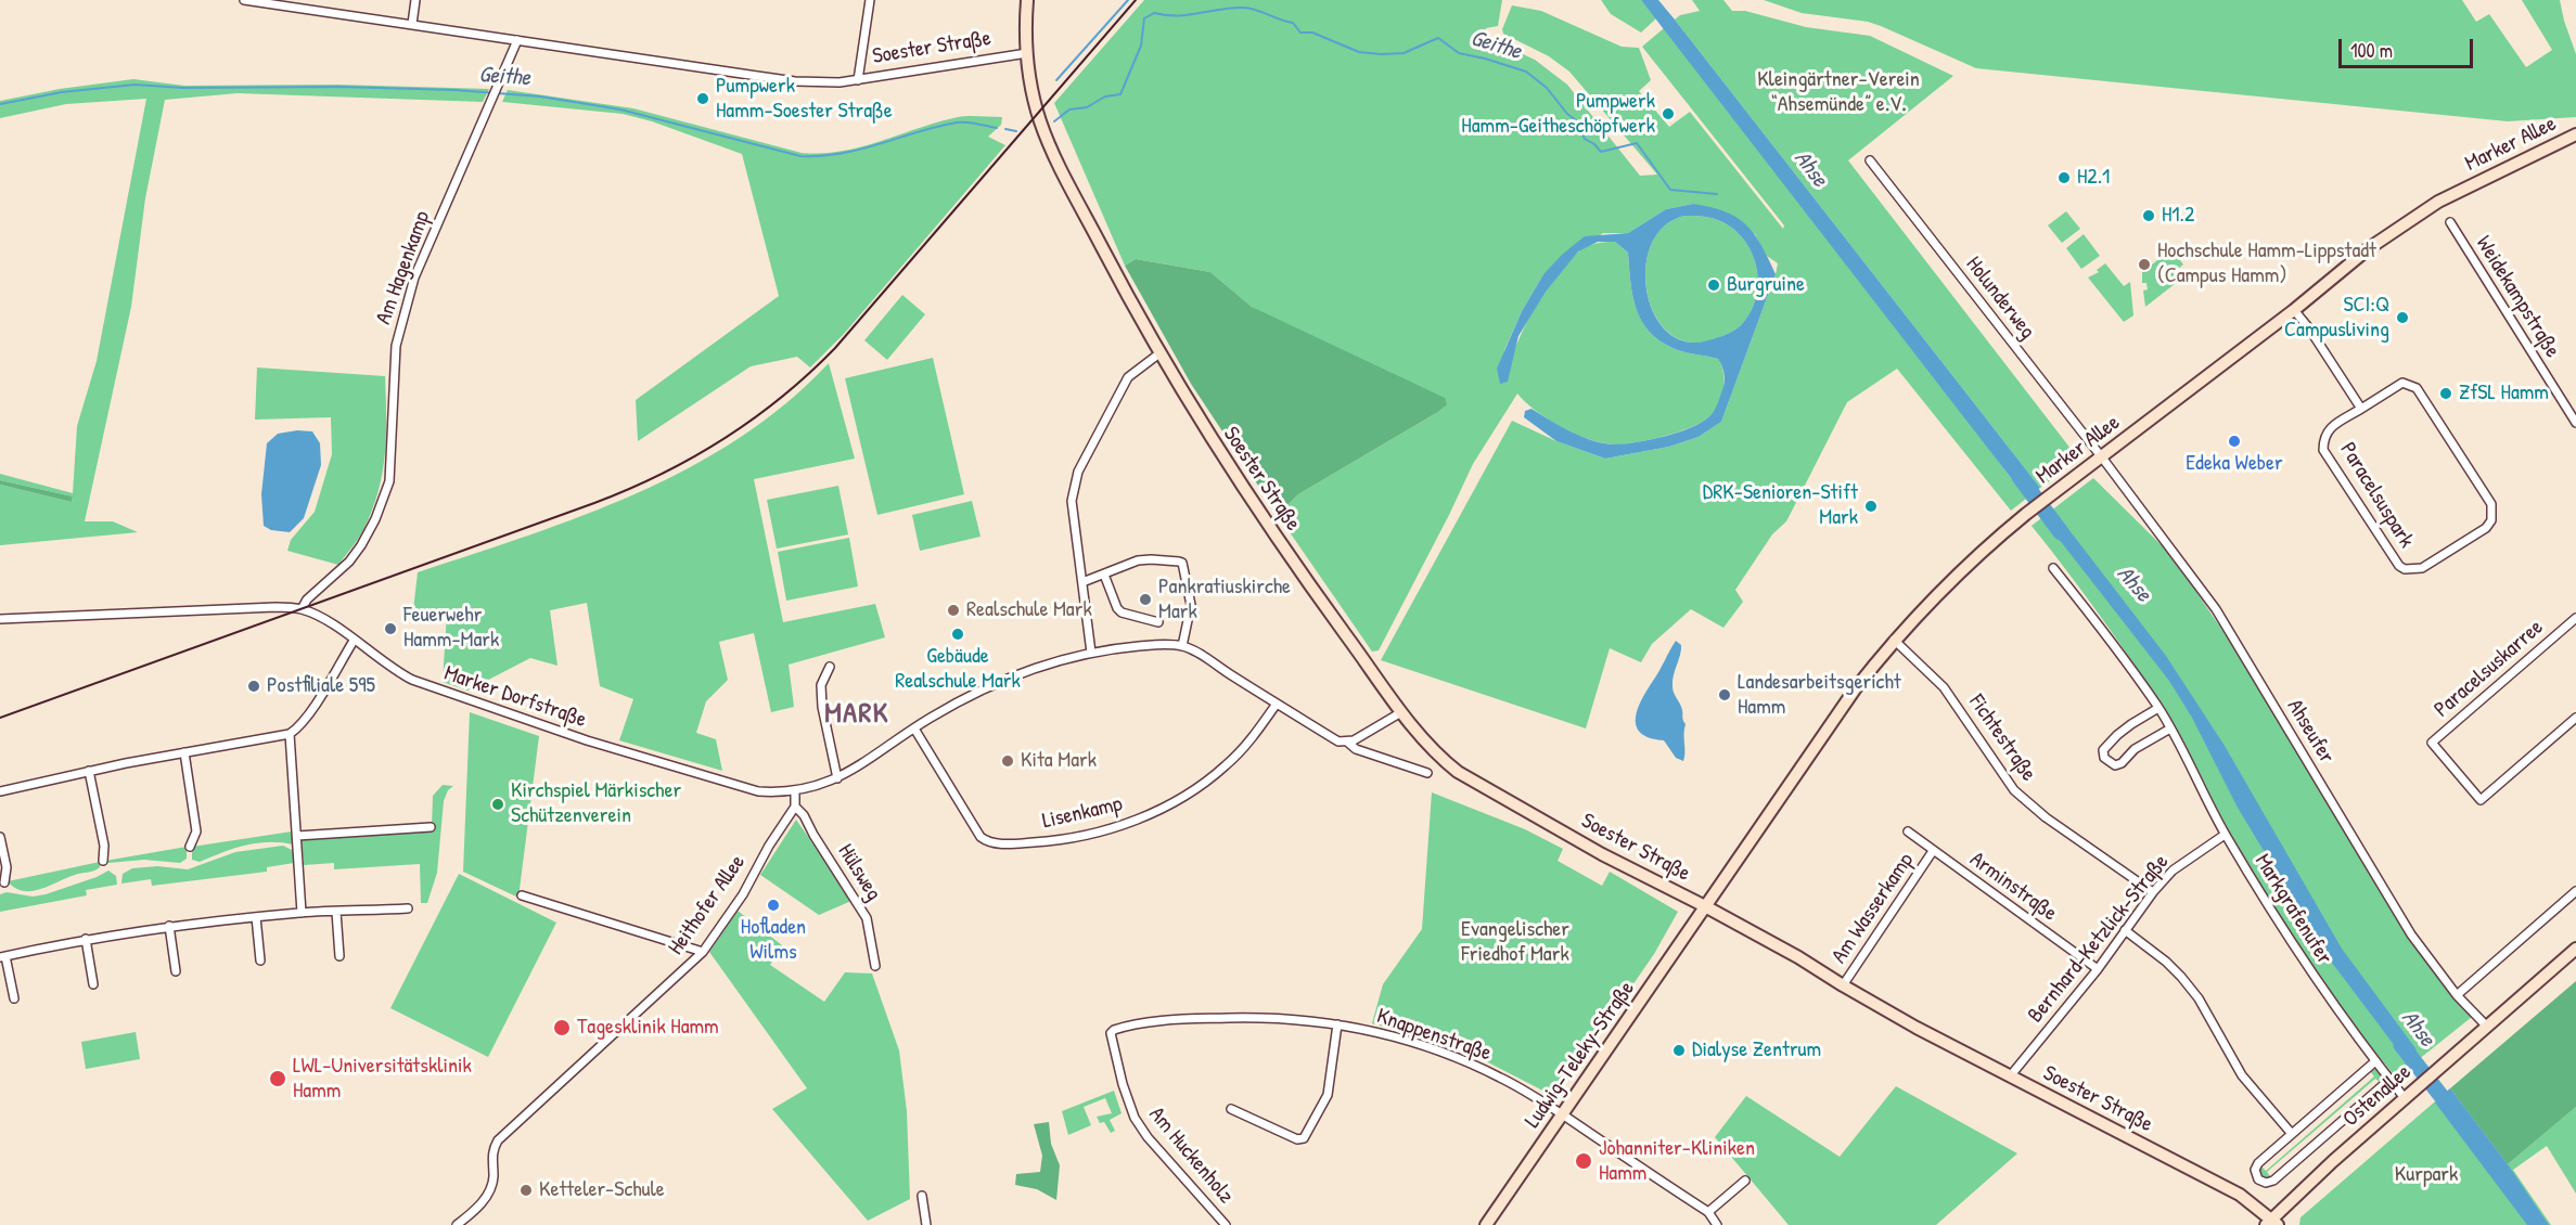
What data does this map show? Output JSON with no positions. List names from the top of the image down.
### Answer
{
  "streets": {
    "main road": [
      "Soester Straße",
      "Marker Allee",
      "Ludwig-Teleky-Straße",
      "Ostenallee"
    ],
    "street": [
      "Am Hagenkamp",
      "Weidekampstraße",
      "Holunderweg",
      "Paracelsuspark",
      "Paracelsuskarree",
      "Marker Dorfstraße",
      "Ahseufer",
      "Fichtestraße",
      "Lisenkamp",
      "Hülsweg",
      "Arminstraße",
      "Heithofer Allee",
      "Am Wasserkamp",
      "Markgrafenufer",
      "Bernhard-Ketzlick-Straße",
      "Knappenstraße",
      "Am Huckenholz"
    ]
  },
  "crossings": [
    ["Soester Straße", "Marker Allee"],
    ["Soester Straße", "Am Hagenkamp"],
    ["Soester Straße", "Am Wasserkamp"],
    ["Soester Straße", "Bernhard-Ketzlick-Straße"],
    ["Soester Straße", "Ludwig-Teleky-Straße"],
    ["Soester Straße", "Ostenallee"],
    ["Marker Allee", "Holunderweg"],
    ["Marker Allee", "Paracelsuspark"],
    ["Marker Allee", "Ahseufer"],
    ["Marker Allee", "Fichtestraße"],
    ["Marker Allee", "Ludwig-Teleky-Straße"],
    ["Am Hagenkamp", "Marker Dorfstraße"],
    ["Holunderweg", "Ahseufer"],
    ["Marker Dorfstraße", "Lisenkamp"],
    ["Ahseufer", "Ostenallee"],
    ["Fichtestraße", "Bernhard-Ketzlick-Straße"],
    ["Hülsweg", "Heithofer Allee"],
    ["Arminstraße", "Am Wasserkamp"],
    ["Arminstraße", "Bernhard-Ketzlick-Straße"],
    ["Markgrafenufer", "Bernhard-Ketzlick-Straße"],
    ["Markgrafenufer", "Ostenallee"],
    ["Knappenstraße", "Ludwig-Teleky-Straße"],
    ["Knappenstraße", "Am Huckenholz"]
  ],
  "districts": ["MARK"],
  "water": ["Geithe", "Ahse"],
  "parks": ["Kleingärtner-Verein “Ahsemünde” e.V.", "Evangelischer Friedhof Mark", "Kurpark"],
  "places": [
    "Pumpwerk Hamm-Soester Straße",
    "Pumpwerk Hamm-Geitheschöpfwerk",
    "H2.1",
    "H1.2",
    "Hochschule Hamm-Lippstadt (Campus Hamm)",
    "Burgruine",
    "SCI:Q Campusliving",
    "ZfSL Hamm",
    "Edeka Weber",
    "DRK-Senioren-Stift Mark",
    "Pankratiuskirche Mark",
    "Realschule Mark",
    "Feuerwehr Hamm-Mark",
    "Gebäude Realschule Mark",
    "Postfiliale 595",
    "Landesarbeitsgericht Hamm",
    "Kita Mark",
    "Kirchspiel Märkischer Schützenverein",
    "Hofladen Wilms",
    "Tagesklinik Hamm",
    "Dialyse Zentrum",
    "LWL-Universitätsklinik Hamm",
    "Johanniter-Kliniken Hamm",
    "Ketteler-Schule"
  ],
  "scale_bar": "100 m"
}
